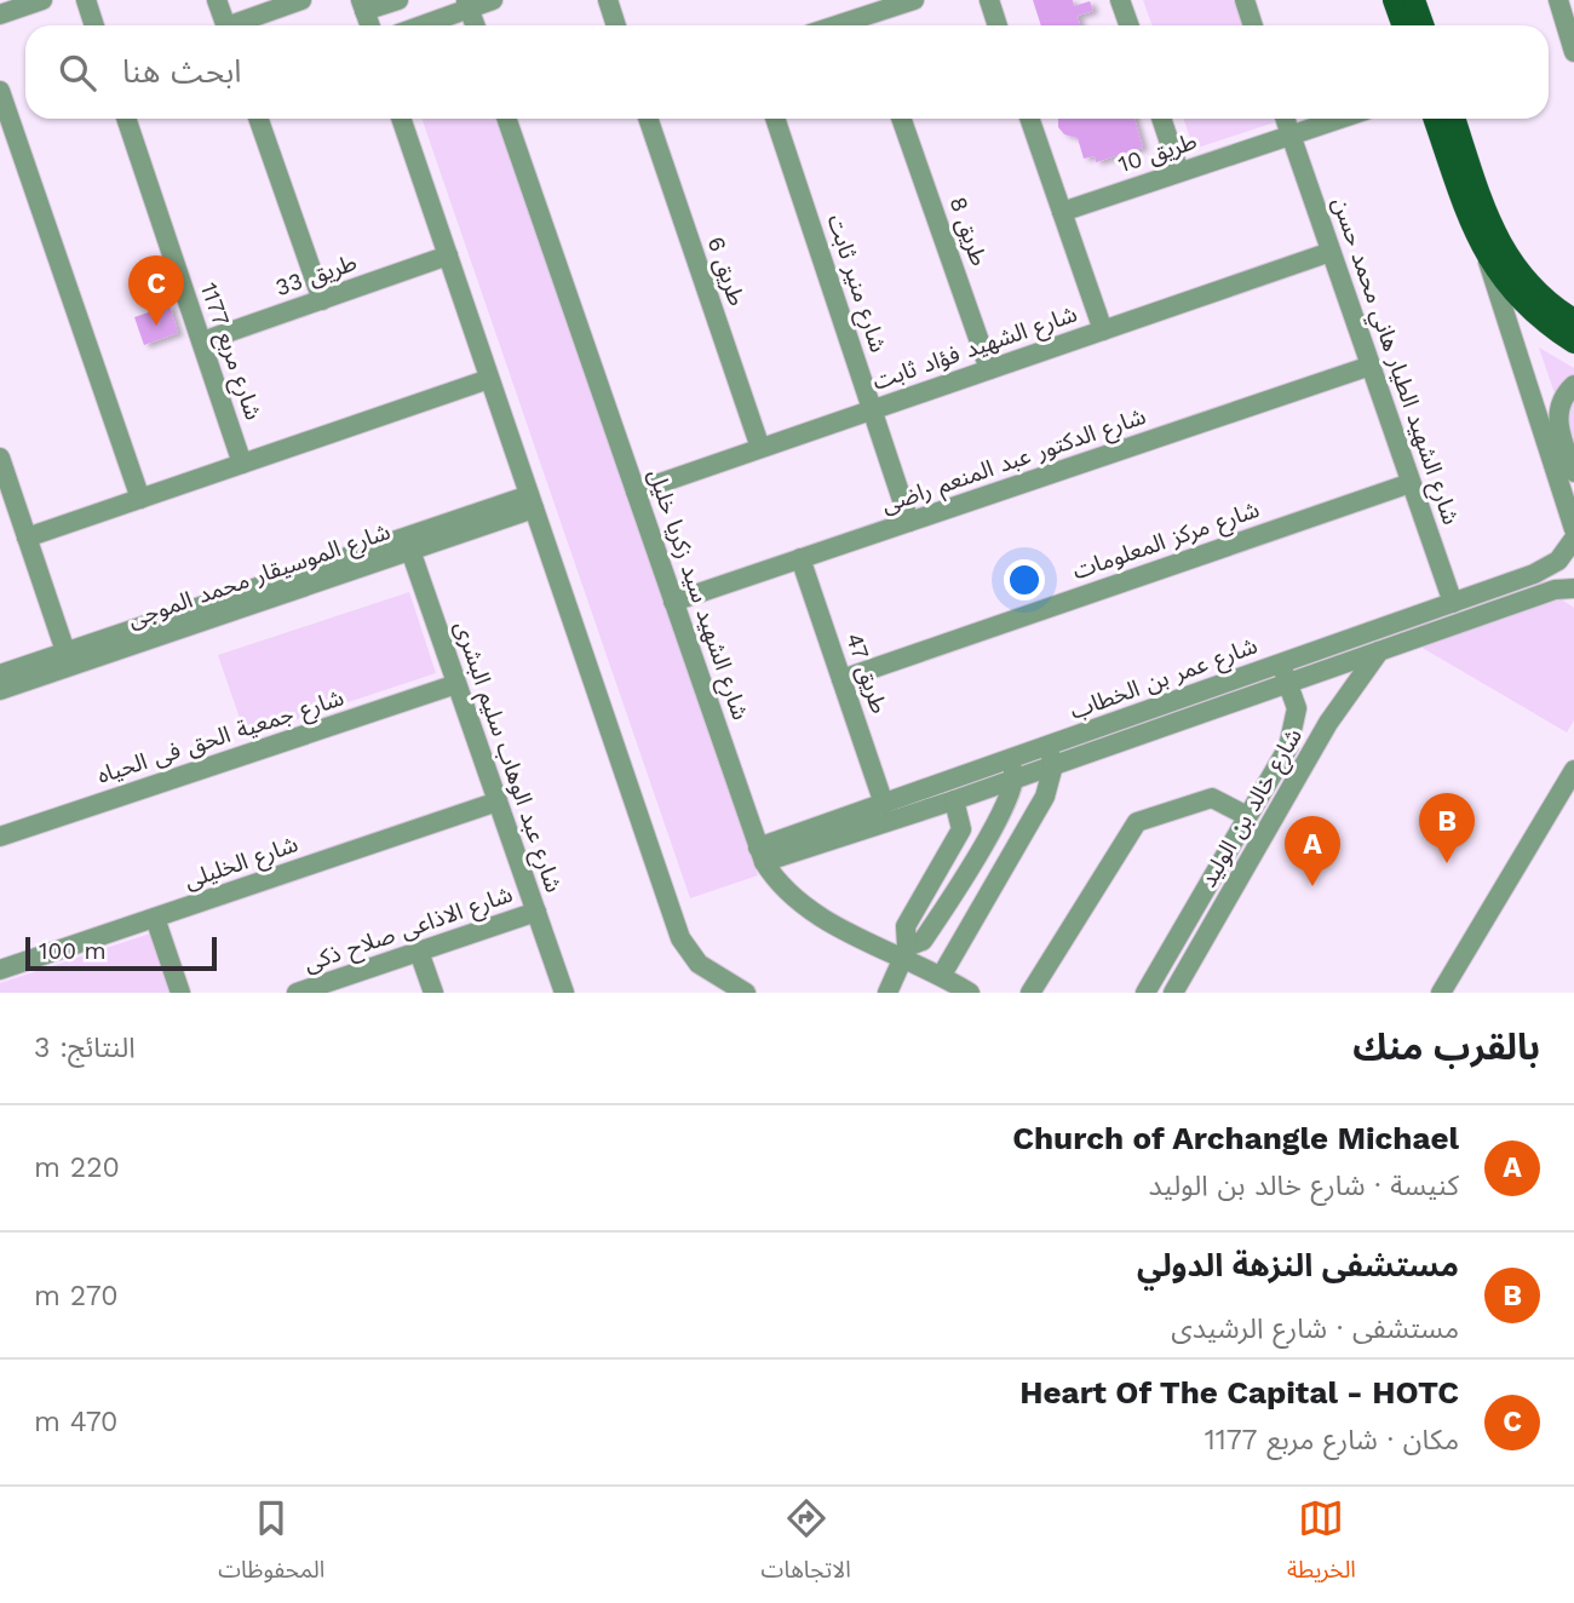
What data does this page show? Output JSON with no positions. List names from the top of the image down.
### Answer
{
  "streets": {
    "street": [
      "طريق 10",
      "طريق 8",
      "طريق 6",
      "طريق 33",
      "شارع منير ثابت",
      "شارع الشهيد فؤاد ثابت",
      "شارع مربع 1177",
      "شارع الشهيد الطيار هاني محمد حسن",
      "شارع الدكتور عبد المنعم راضى",
      "شارع مركز المعلومات",
      "شارع الموسيقار محمد الموجى",
      "شارع الشهيد سيد زكريا خليل",
      "طريق 47",
      "شارع عمر بن الخطاب",
      "شارع جمعية الحق فى الحياه",
      "شارع عبد الوهاب سليم البشرى",
      "شارع خالد بن الوليد",
      "شارع الخليلى",
      "شارع الاذاعى صلاح ذكى"
    ]
  },
  "crossings": [
    ["طريق 10", "شارع الشهيد الطيار هاني محمد حسن"],
    ["طريق 8", "شارع الشهيد فؤاد ثابت"],
    ["طريق 6", "شارع الشهيد فؤاد ثابت"],
    ["طريق 33", "شارع مربع 1177"],
    ["شارع منير ثابت", "شارع الشهيد فؤاد ثابت"],
    ["شارع منير ثابت", "شارع الدكتور عبد المنعم راضى"],
    ["شارع الشهيد فؤاد ثابت", "شارع الشهيد الطيار هاني محمد حسن"],
    ["شارع الشهيد فؤاد ثابت", "شارع الشهيد سيد زكريا خليل"],
    ["شارع الشهيد الطيار هاني محمد حسن", "شارع الدكتور عبد المنعم راضى"],
    ["شارع الشهيد الطيار هاني محمد حسن", "شارع مركز المعلومات"],
    ["شارع الشهيد الطيار هاني محمد حسن", "شارع عمر بن الخطاب"],
    ["شارع الدكتور عبد المنعم راضى", "شارع الشهيد سيد زكريا خليل"],
    ["شارع الدكتور عبد المنعم راضى", "طريق 47"],
    ["شارع مركز المعلومات", "طريق 47"],
    ["شارع الموسيقار محمد الموجى", "شارع عبد الوهاب سليم البشرى"],
    ["شارع الشهيد سيد زكريا خليل", "شارع عمر بن الخطاب"],
    ["طريق 47", "شارع عمر بن الخطاب"],
    ["شارع عمر بن الخطاب", "شارع خالد بن الوليد"],
    ["شارع جمعية الحق فى الحياه", "شارع عبد الوهاب سليم البشرى"],
    ["شارع عبد الوهاب سليم البشرى", "شارع الخليلى"],
    ["شارع عبد الوهاب سليم البشرى", "شارع الاذاعى صلاح ذكى"]
  ],
  "scale_bar": "100 m",
  "page": {
    "search": "ابحث هنا",
    "pins": ["C", "B", "A"],
    "scale": "100 m",
    "heading": ["بالقرب منك", "النتائج: 3"],
    "list": [
      {
        "mark": "A",
        "name": "Church of Archangle Michael",
        "note": "كنيسة · شارع خالد بن الوليد",
        "value": "220 m"
      },
      {
        "mark": "B",
        "name": "مستشفى النزهة الدولي",
        "note": "مستشفى · شارع الرشيدى",
        "value": "270 m"
      },
      {
        "mark": "C",
        "name": "Heart Of The Capital - HOTC",
        "note": "مكان · شارع مربع 1177",
        "value": "470 m"
      }
    ],
    "nav": ["الخريطة", "الاتجاهات", "المحفوظات"]
  }
}
